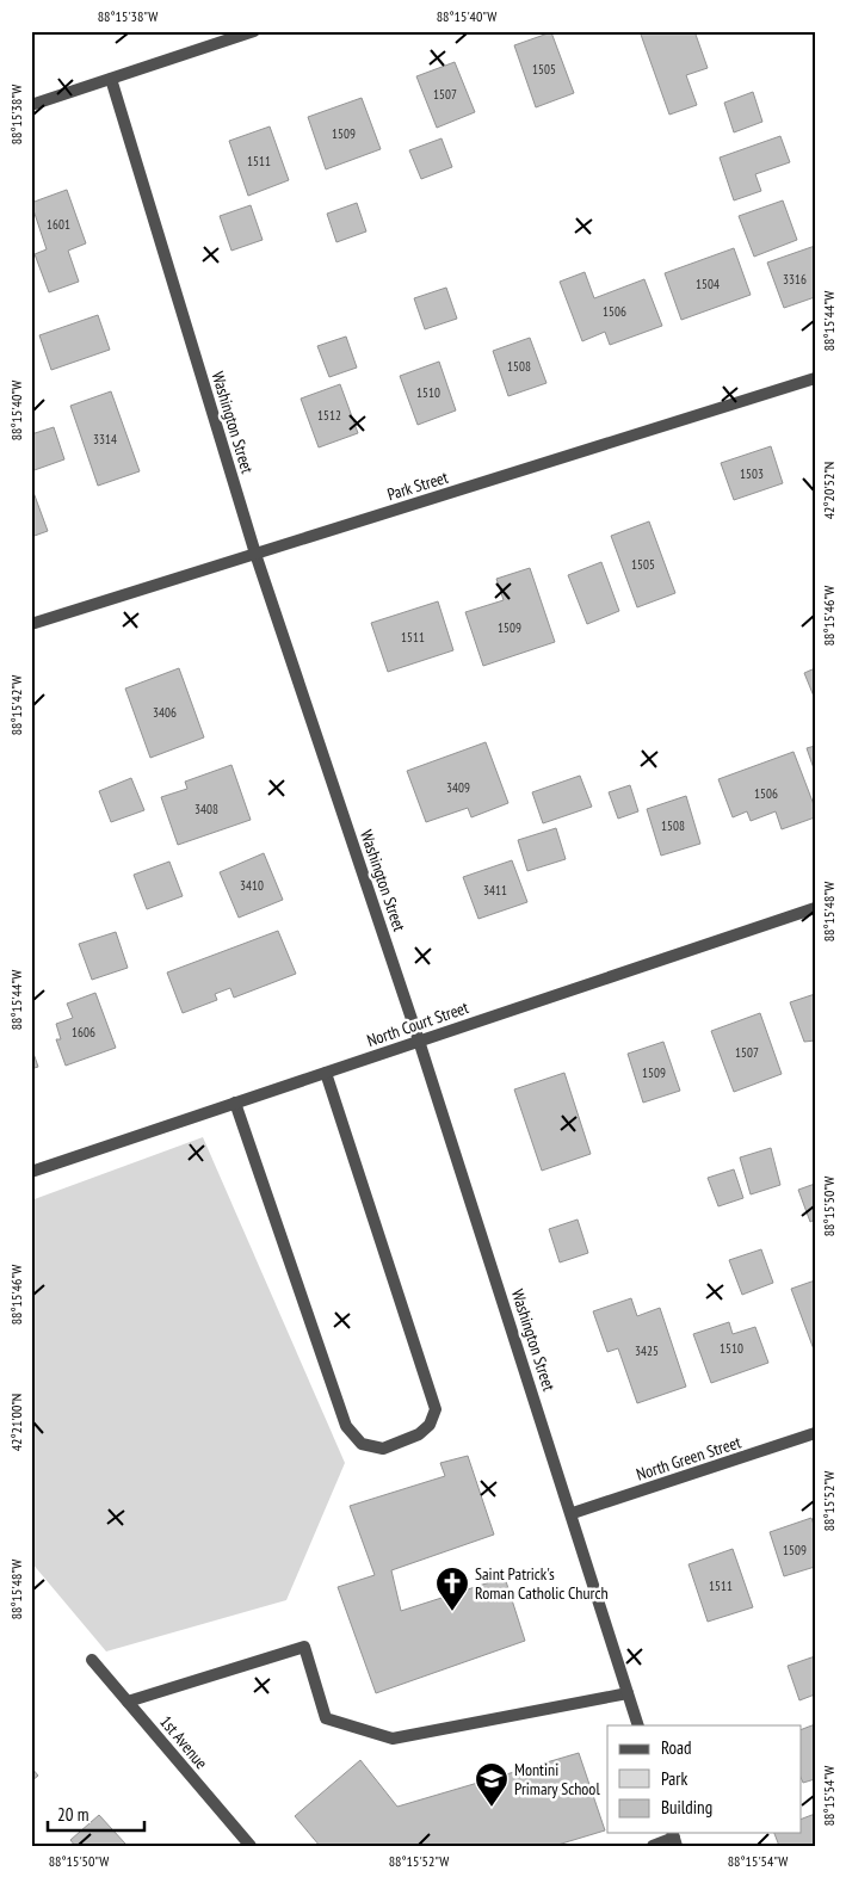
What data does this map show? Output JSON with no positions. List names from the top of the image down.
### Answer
{
  "streets": {
    "street": [
      "Washington Street",
      "Park Street",
      "North Court Street",
      "North Green Street",
      "1st Avenue"
    ]
  },
  "crossings": [
    ["Washington Street", "Park Street"],
    ["Washington Street", "North Court Street"],
    ["Washington Street", "North Green Street"]
  ],
  "places": {
    "church": ["Saint Patrick's Roman Catholic Church"],
    "school or university": ["Montini Primary School"]
  },
  "house_numbers": [
    "1505",
    "1507",
    "1509",
    "1511",
    "1601",
    "3316",
    "1504",
    "1506",
    "1508",
    "1510",
    "1512",
    "3314",
    "1503",
    "1505",
    "1509",
    "1511",
    "3406",
    "3409",
    "1506",
    "3408",
    "1508",
    "3410",
    "3411",
    "1606",
    "1507",
    "1509",
    "1510",
    "3425",
    "1509",
    "1511"
  ],
  "legend": ["Road", "Park", "Building"],
  "scale_bar": "20 m",
  "coordinates": [
    "88°15'38\"W",
    "88°15'40\"W",
    "88°15'44\"W",
    "42°20'52\"N",
    "88°15'46\"W",
    "88°15'42\"W",
    "88°15'48\"W",
    "88°15'50\"W",
    "42°21'00\"N",
    "88°15'52\"W",
    "88°15'54\"W"
  ]
}
